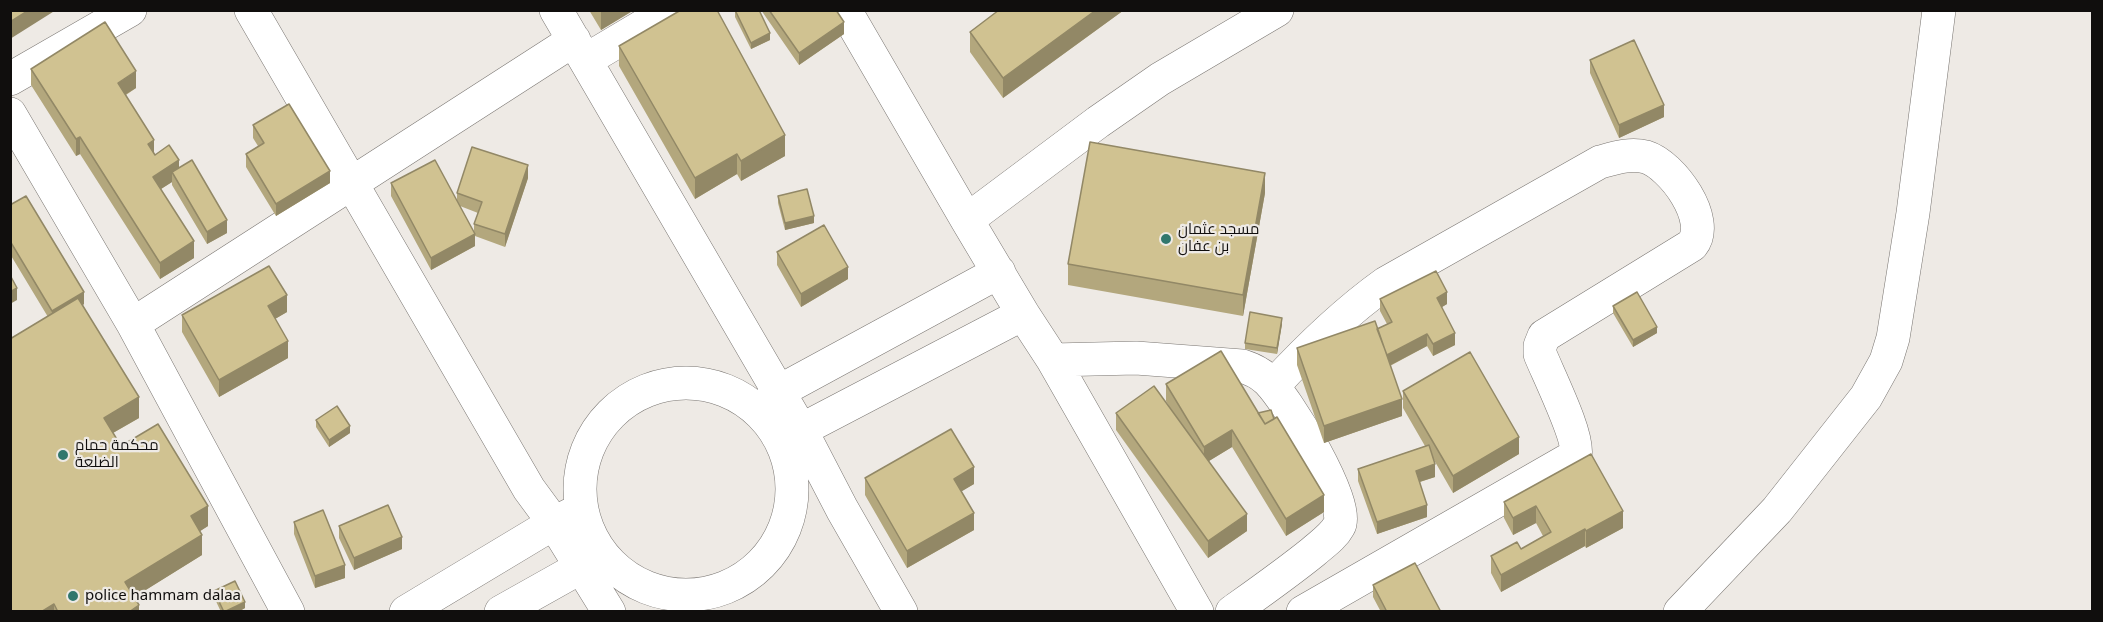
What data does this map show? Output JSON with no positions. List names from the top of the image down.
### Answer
{
  "places": ["مسجد عثمان بن عفان", "محكمة حمام الضلعة", "police hammam dalaa"]
}
